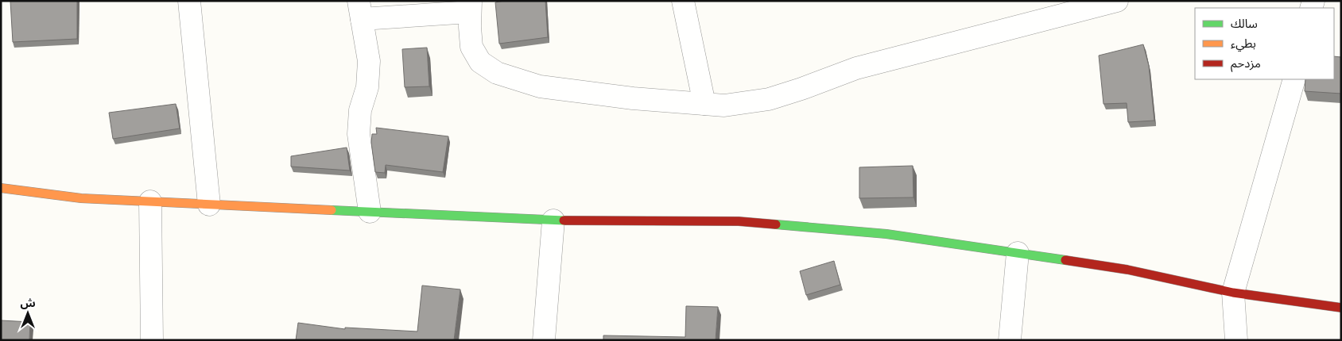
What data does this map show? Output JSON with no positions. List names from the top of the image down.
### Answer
{
  "legend": ["سالك", "بطيء", "مزدحم"],
  "north": "top"
}
